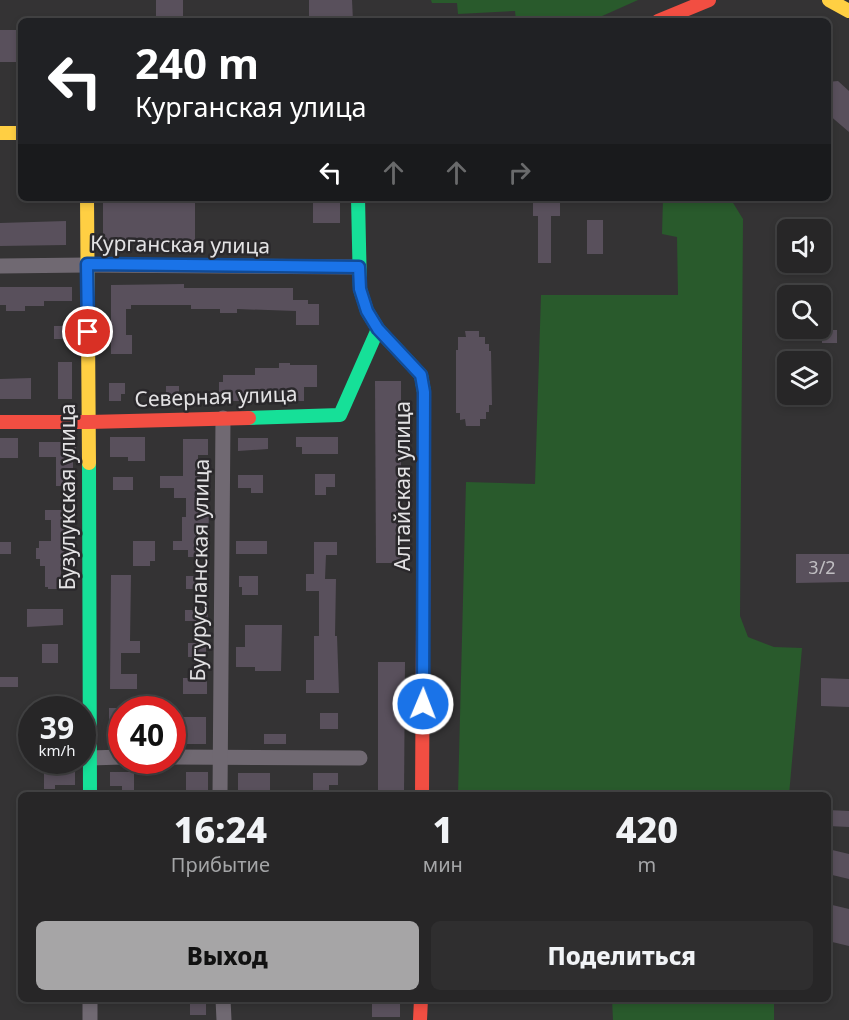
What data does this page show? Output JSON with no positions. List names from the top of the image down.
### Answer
{
  "streets": {
    "street": [
      "Курганская улица",
      "Северная улица",
      "Алтайская улица",
      "Бузулукская улица",
      "Бугурусланская улица"
    ]
  },
  "crossings": [
    ["Курганская улица", "Алтайская улица"],
    ["Курганская улица", "Бузулукская улица"],
    ["Северная улица", "Алтайская улица"],
    ["Северная улица", "Бузулукская улица"],
    ["Северная улица", "Бугурусланская улица"]
  ],
  "house_numbers": ["3/2"],
  "page": {
    "turn": ["240 m", "Курганская улица"],
    "speed": "39 km/h",
    "limit": "40",
    "eta": [
      "16:24",
      "Прибытие",
      "1",
      "мин",
      "420",
      "m"
    ],
    "buttons": ["Выход", "Поделиться"]
  }
}
